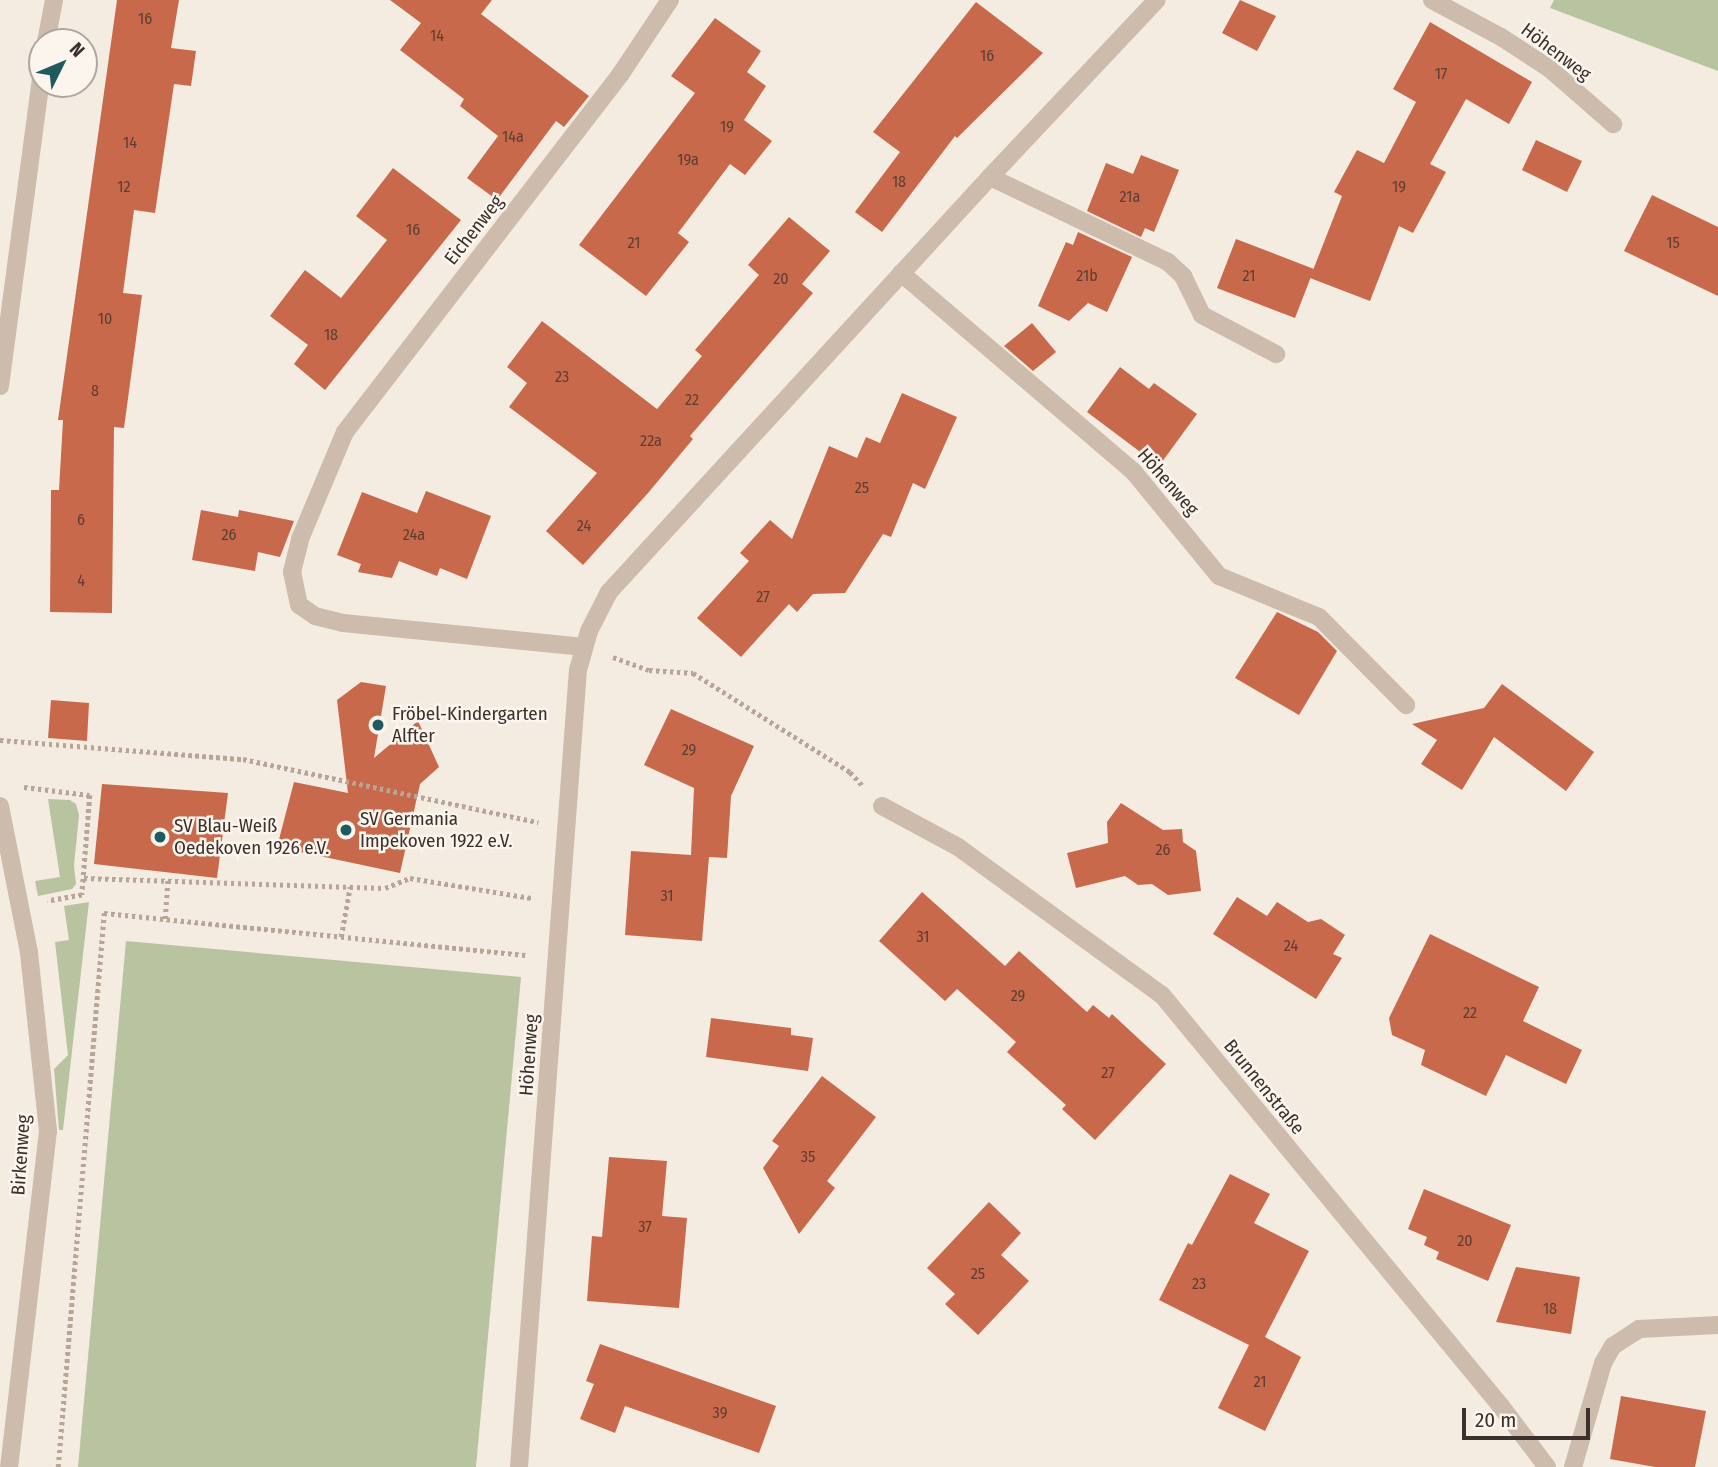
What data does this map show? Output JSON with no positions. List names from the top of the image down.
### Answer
{
  "streets": {
    "street": [
      "Höhenweg",
      "Eichenweg",
      "Brunnenstraße",
      "Birkenweg"
    ]
  },
  "crossings": [
    ["Höhenweg", "Eichenweg"]
  ],
  "places": ["Fröbel-Kindergarten Alfter", "SV Germania Impekoven 1922 e.V.", "SV Blau-Weiß Oedekoven 1926 e.V."],
  "house_numbers": [
    "16",
    "14",
    "16",
    "17",
    "19",
    "14a",
    "14",
    "19a",
    "18",
    "12",
    "19",
    "21a",
    "16",
    "21",
    "15",
    "21b",
    "21",
    "20",
    "10",
    "18",
    "23",
    "8",
    "22",
    "22a",
    "25",
    "6",
    "24",
    "26",
    "24a",
    "4",
    "27",
    "29",
    "26",
    "31",
    "31",
    "24",
    "29",
    "22",
    "27",
    "35",
    "37",
    "20",
    "25",
    "23",
    "18",
    "21",
    "39"
  ],
  "scale_bar": "20 m",
  "north": "top right"
}
